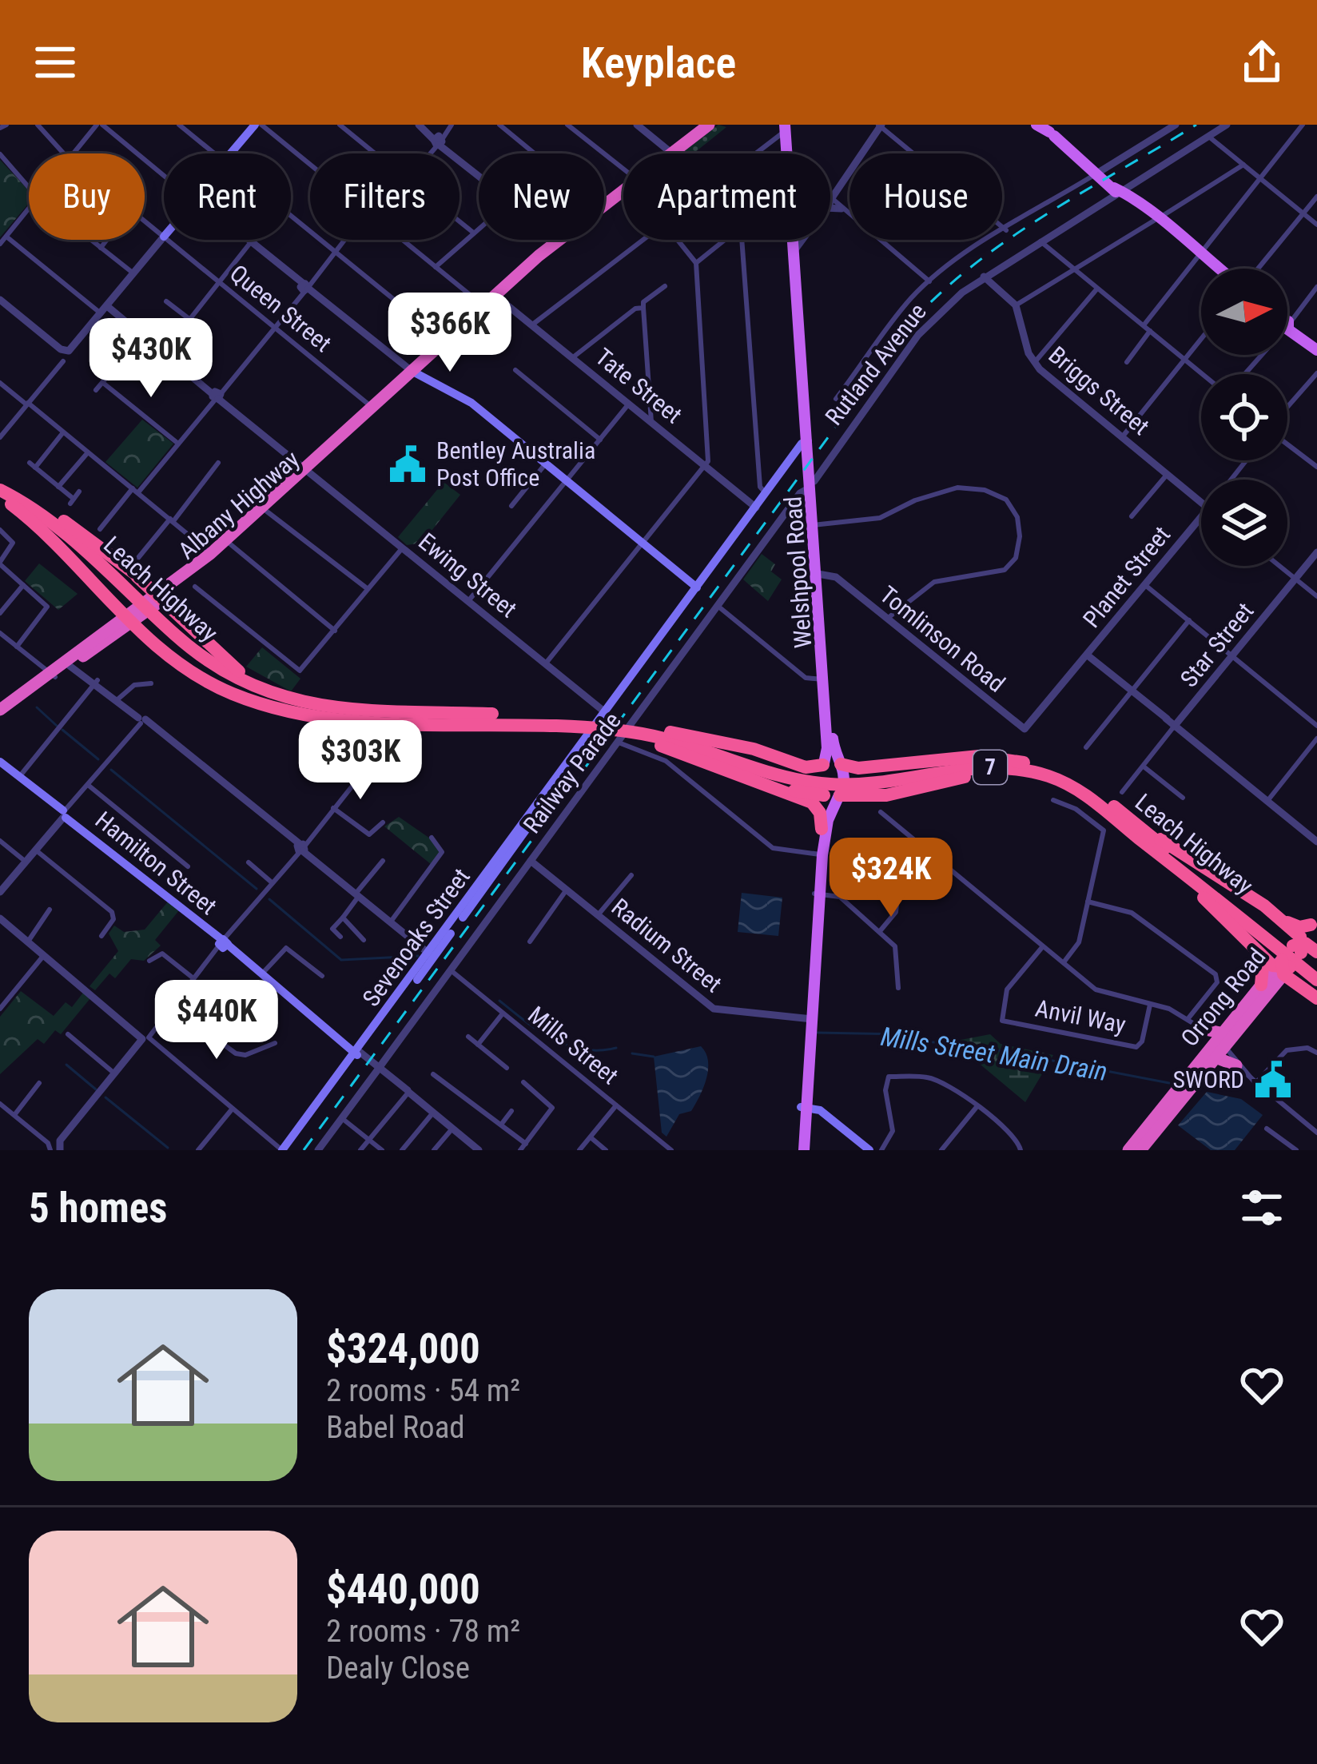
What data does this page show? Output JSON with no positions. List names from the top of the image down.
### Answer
{
  "streets": {
    "highway": [
      "Albany Highway",
      "Leach Highway",
      "7",
      "Orrong Road"
    ],
    "main road": ["Welshpool Road", "Hamilton Street", "Sevenoaks Street"],
    "street": [
      "Queen Street",
      "Rutland Avenue",
      "Tate Street",
      "Briggs Street",
      "Ewing Street",
      "Planet Street",
      "Tomlinson Road",
      "Star Street",
      "Railway Parade",
      "Radium Street",
      "Anvil Way",
      "Mills Street"
    ]
  },
  "crossings": [
    ["Queen Street", "Albany Highway"],
    ["Rutland Avenue", "Welshpool Road"],
    ["Tate Street", "Albany Highway"],
    ["Tate Street", "Sevenoaks Street"],
    ["Albany Highway", "Ewing Street"],
    ["Welshpool Road", "Tomlinson Road"],
    ["Welshpool Road", "7"],
    ["Welshpool Road", "Railway Parade"],
    ["Welshpool Road", "Sevenoaks Street"],
    ["Ewing Street", "Leach Highway"],
    ["Ewing Street", "7"],
    ["Ewing Street", "Sevenoaks Street"],
    ["Planet Street", "Tomlinson Road"],
    ["Leach Highway", "7"],
    ["Leach Highway", "Railway Parade"],
    ["Leach Highway", "Sevenoaks Street"],
    ["Leach Highway", "Orrong Road"],
    ["7", "Railway Parade"],
    ["7", "Sevenoaks Street"],
    ["Railway Parade", "Hamilton Street"],
    ["Railway Parade", "Radium Street"],
    ["Railway Parade", "Mills Street"],
    ["Hamilton Street", "Sevenoaks Street"]
  ],
  "water": ["Mills Street Main Drain"],
  "places": {
    "public building": ["Bentley Australia Post Office", "SWORD"]
  },
  "north": "right",
  "page": {
    "header": "Keyplace",
    "chip": [
      "Buy",
      "Rent",
      "Filters",
      "New",
      "Apartment",
      "House"
    ],
    "price": [
      "$366K",
      "$430K",
      "$303K",
      "$324K",
      "$440K"
    ],
    "heading": "5 homes",
    "list": [
      {
        "name": "$324,000",
        "note": "2 rooms · 54 m² · Babel Road"
      },
      {
        "name": "$440,000",
        "note": "2 rooms · 78 m² · Dealy Close"
      }
    ]
  }
}
